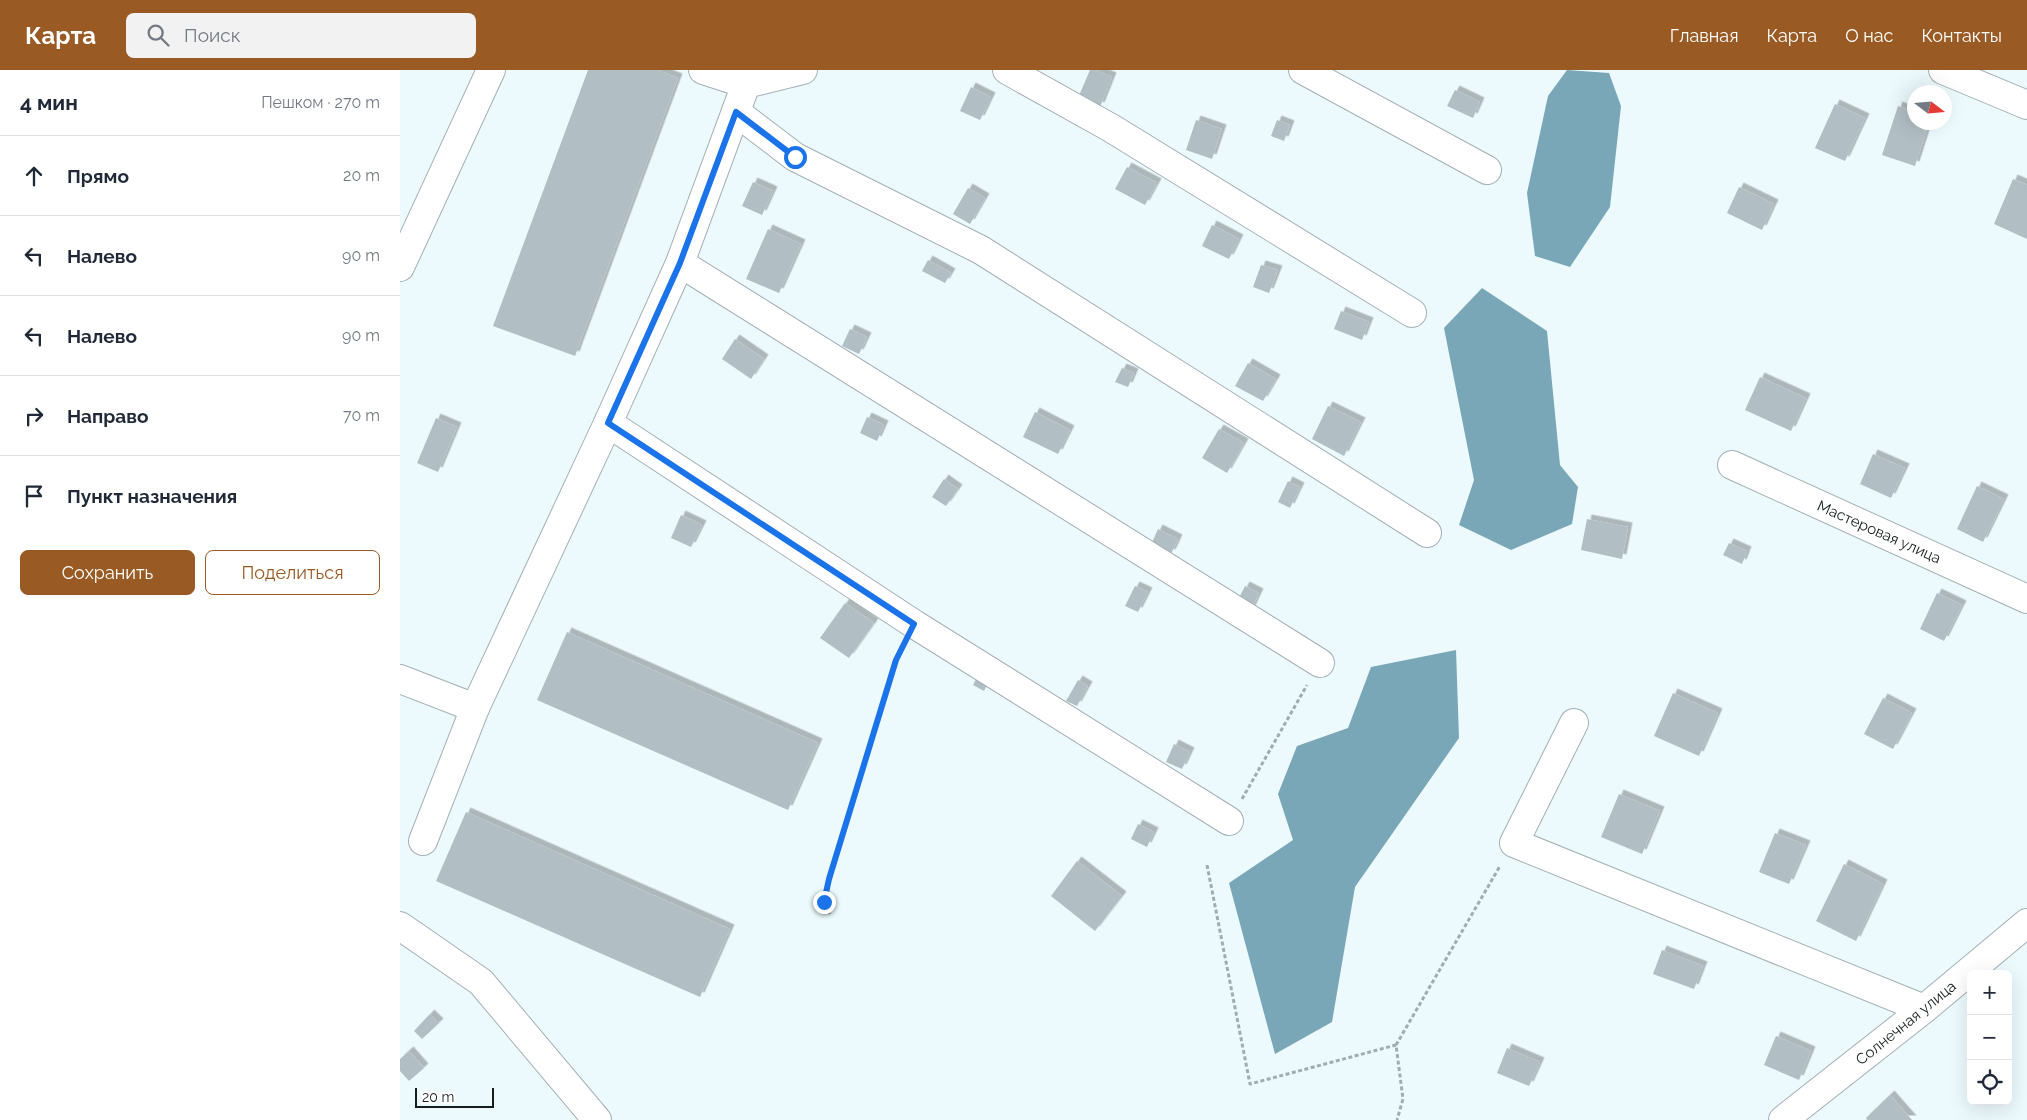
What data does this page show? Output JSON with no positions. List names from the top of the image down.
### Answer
{
  "streets": {
    "street": ["Мастеровая улица", "Солнечная улица"]
  },
  "scale_bar": "20 m",
  "north": "right",
  "page": {
    "header": "Карта",
    "search": "Поиск",
    "nav": [
      "Главная",
      "Карта",
      "О нас",
      "Контакты"
    ],
    "heading": ["4 мин", "Пешком · 270 m"],
    "list": [
      ["Прямо", "20 m"],
      ["Налево", "90 m"],
      ["Налево", "90 m"],
      ["Направо", "70 m"],
      "Пункт назначения"
    ],
    "buttons": ["Сохранить", "Поделиться"],
    "map_buttons": ["+", "−"],
    "scale": "20 m"
  }
}
